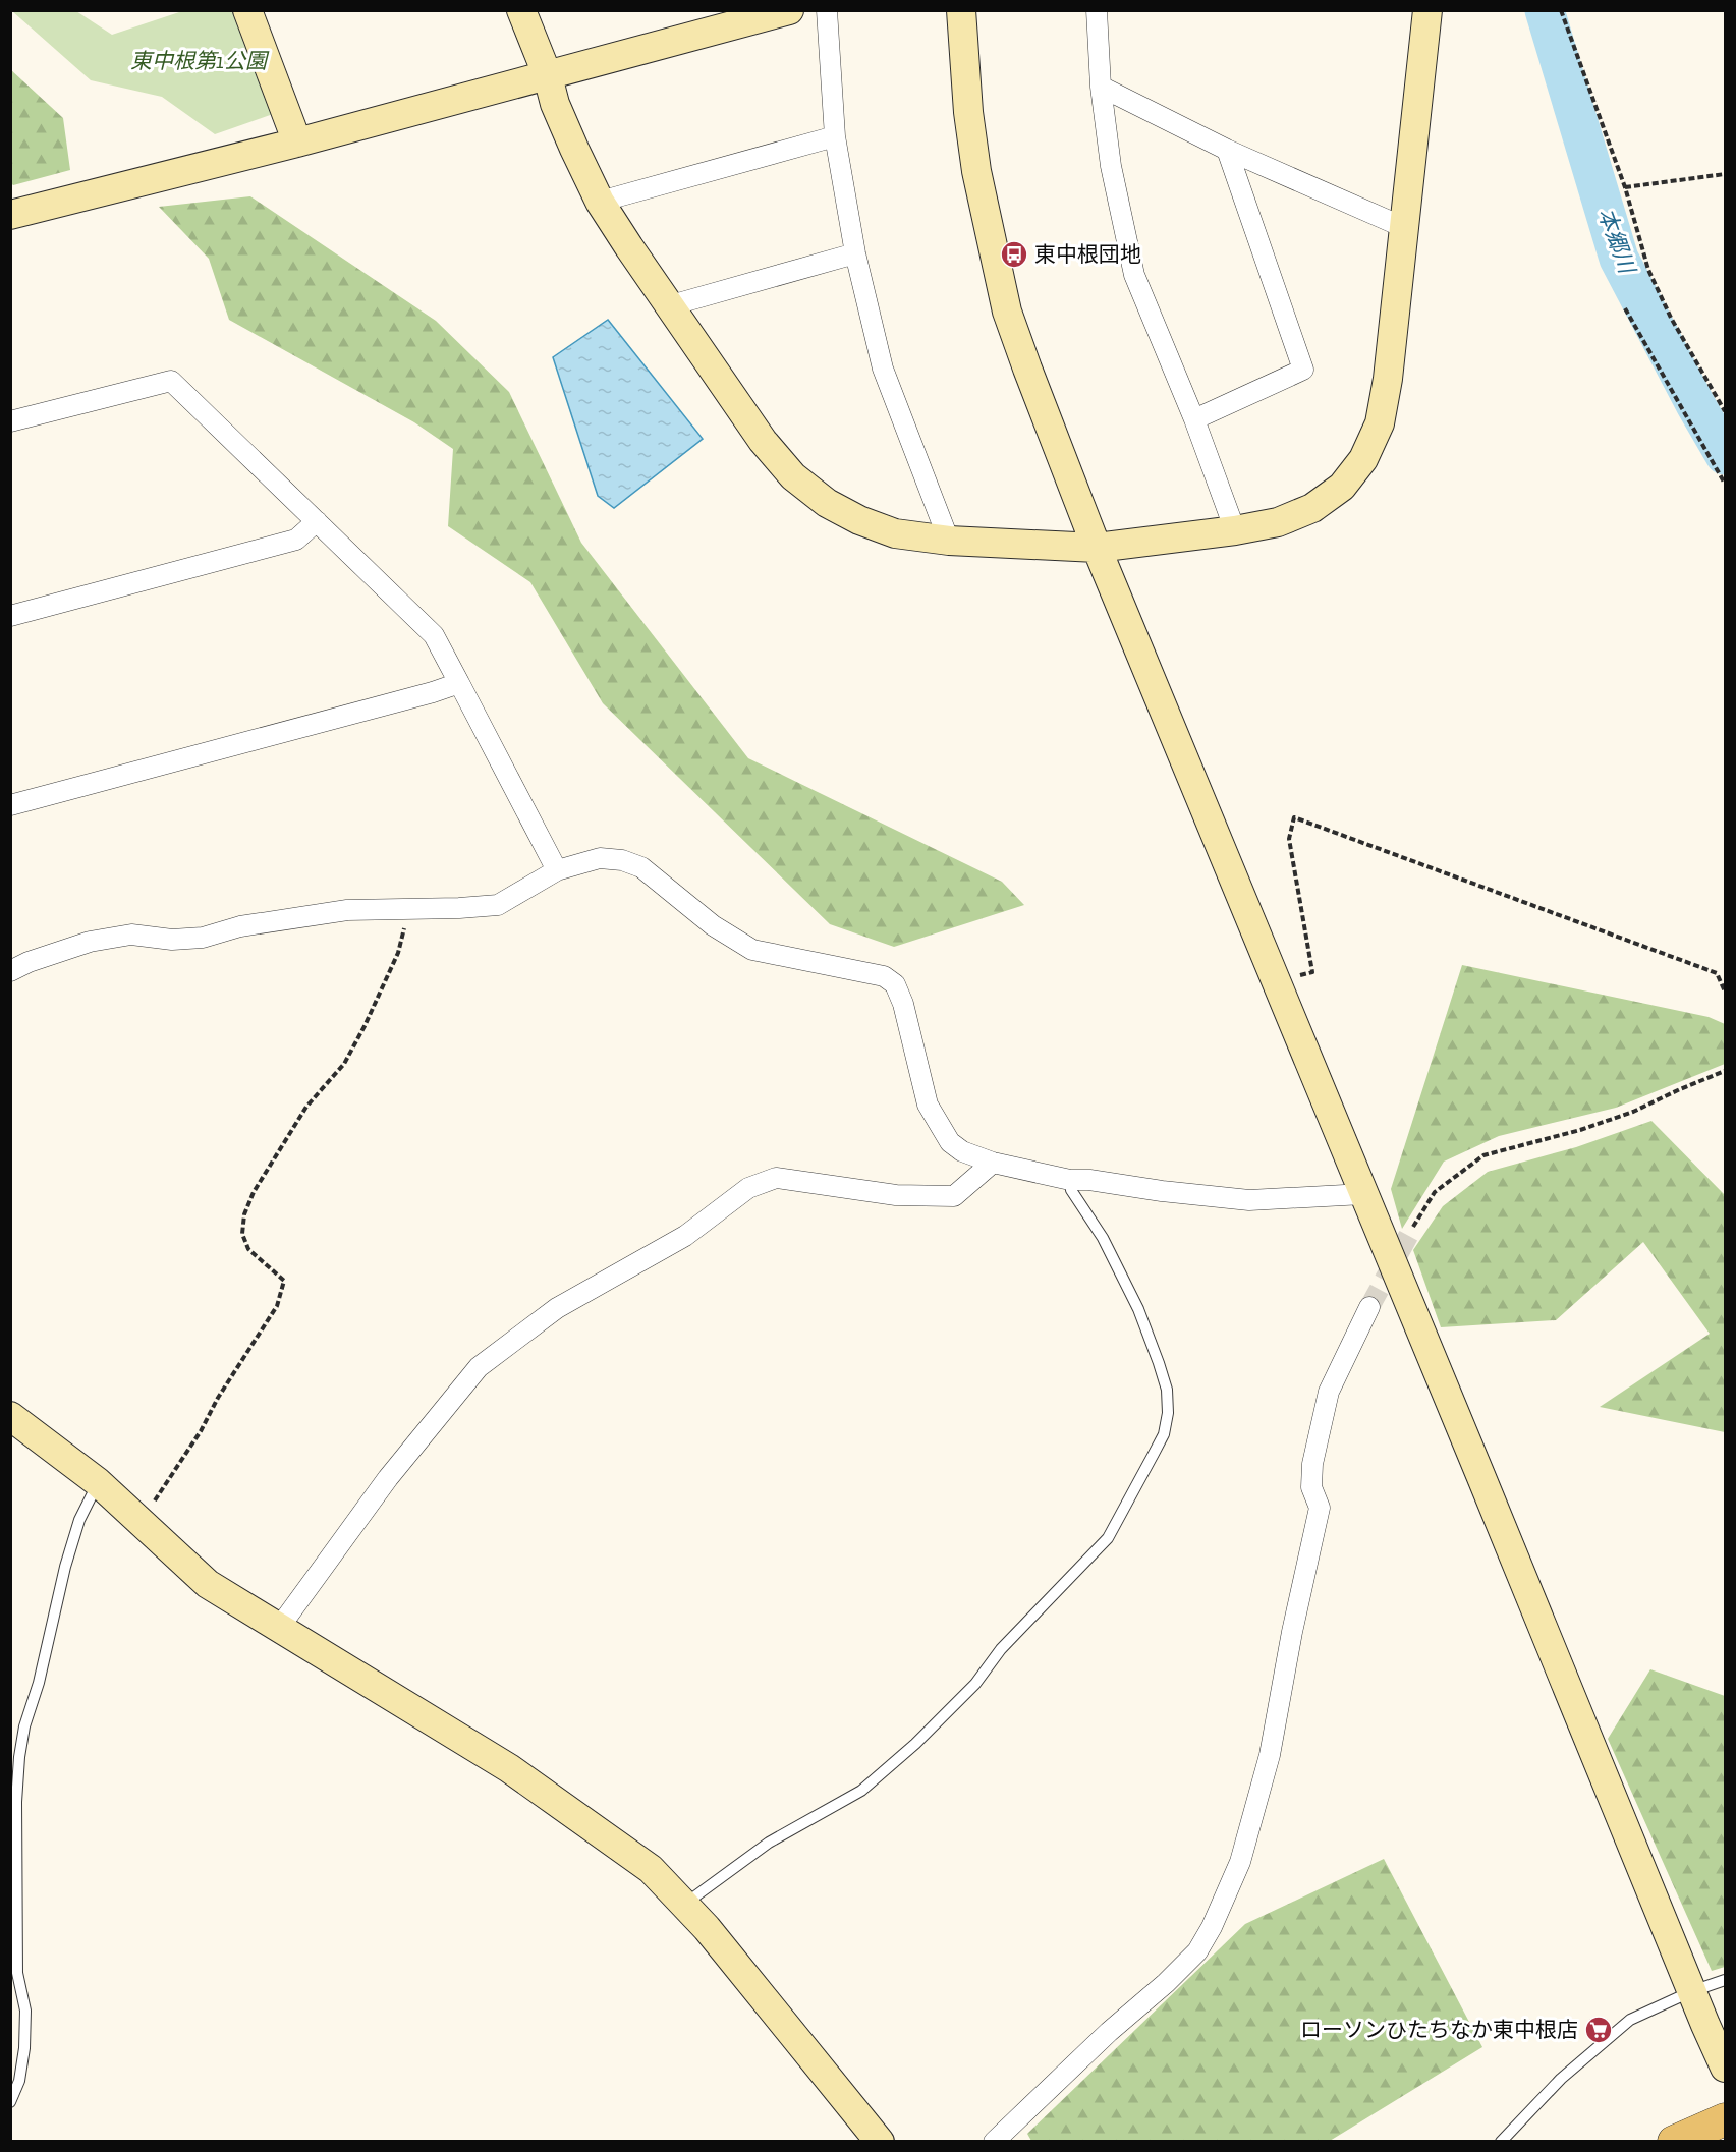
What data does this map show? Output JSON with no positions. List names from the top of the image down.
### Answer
{
  "water": ["本郷川"],
  "parks": ["東中根第1公園"],
  "places": {
    "bus stop": ["東中根団地"],
    "supermarket": ["ローソンひたちなか東中根店"]
  }
}
